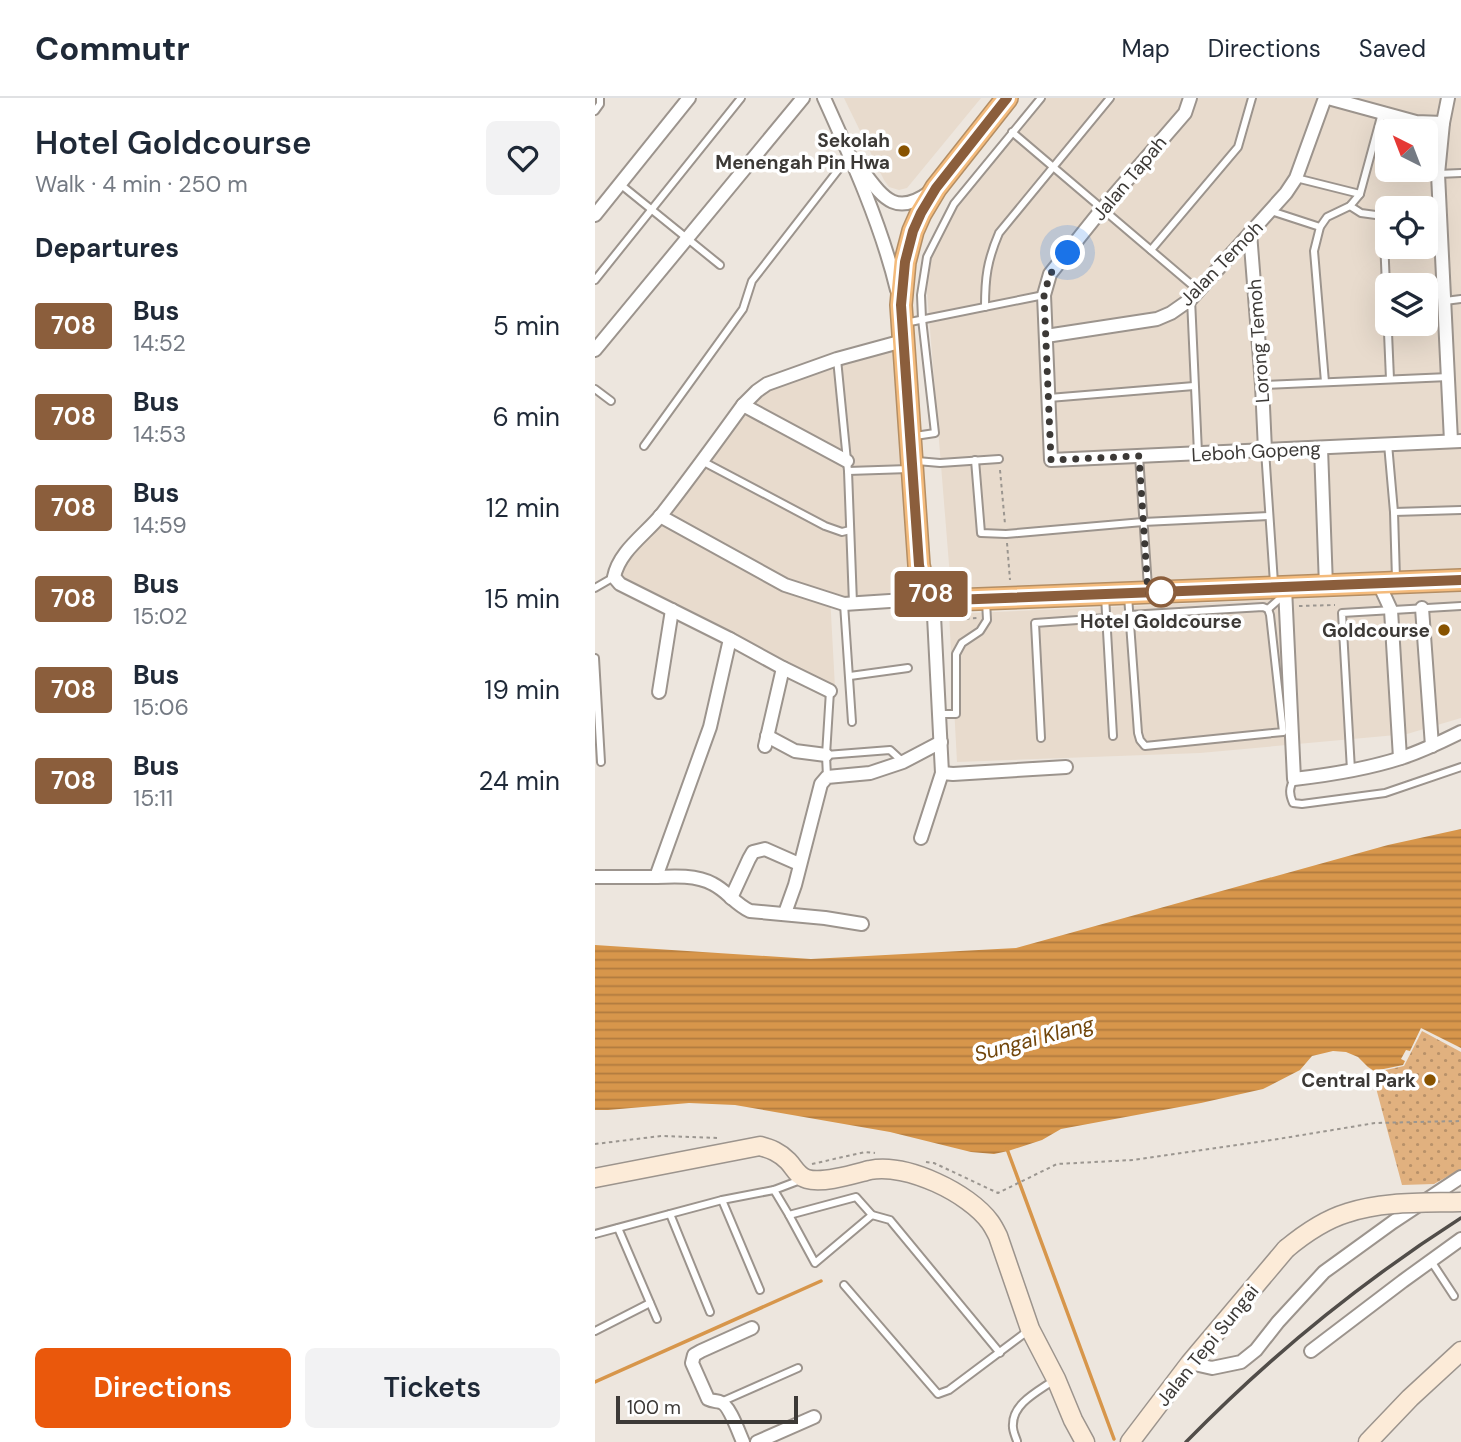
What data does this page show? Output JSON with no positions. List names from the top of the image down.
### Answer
{
  "streets": {
    "street": [
      "Jalan Tapah",
      "Jalan Temoh",
      "Lorong Temoh",
      "Leboh Gopeng",
      "Jalan Tepi Sungai"
    ]
  },
  "crossings": [
    ["Jalan Tapah", "Jalan Temoh"],
    ["Jalan Tapah", "Leboh Gopeng"],
    ["Jalan Temoh", "Lorong Temoh"],
    ["Lorong Temoh", "Leboh Gopeng"]
  ],
  "water": ["Sungai Klang"],
  "places": [
    "Sekolah Menengah Pin Hwa",
    "Hotel Goldcourse",
    "Goldcourse",
    "Central Park"
  ],
  "lines": ["bus line 708"],
  "scale_bar": "100 m",
  "north": "top left",
  "page": {
    "header": "Commutr",
    "nav": ["Map", "Directions", "Saved"],
    "heading": [
      ["Hotel Goldcourse", "Walk · 4 min · 250 m"],
      "Departures"
    ],
    "on_map": "708",
    "list": [
      {
        "mark": "708",
        "name": "Bus",
        "note": "14:52",
        "value": "5 min"
      },
      {
        "mark": "708",
        "name": "Bus",
        "note": "14:53",
        "value": "6 min"
      },
      {
        "mark": "708",
        "name": "Bus",
        "note": "14:59",
        "value": "12 min"
      },
      {
        "mark": "708",
        "name": "Bus",
        "note": "15:02",
        "value": "15 min"
      },
      {
        "mark": "708",
        "name": "Bus",
        "note": "15:06",
        "value": "19 min"
      },
      {
        "mark": "708",
        "name": "Bus",
        "note": "15:11",
        "value": "24 min"
      }
    ],
    "buttons": ["Directions", "Tickets"],
    "scale": "100 m"
  }
}
